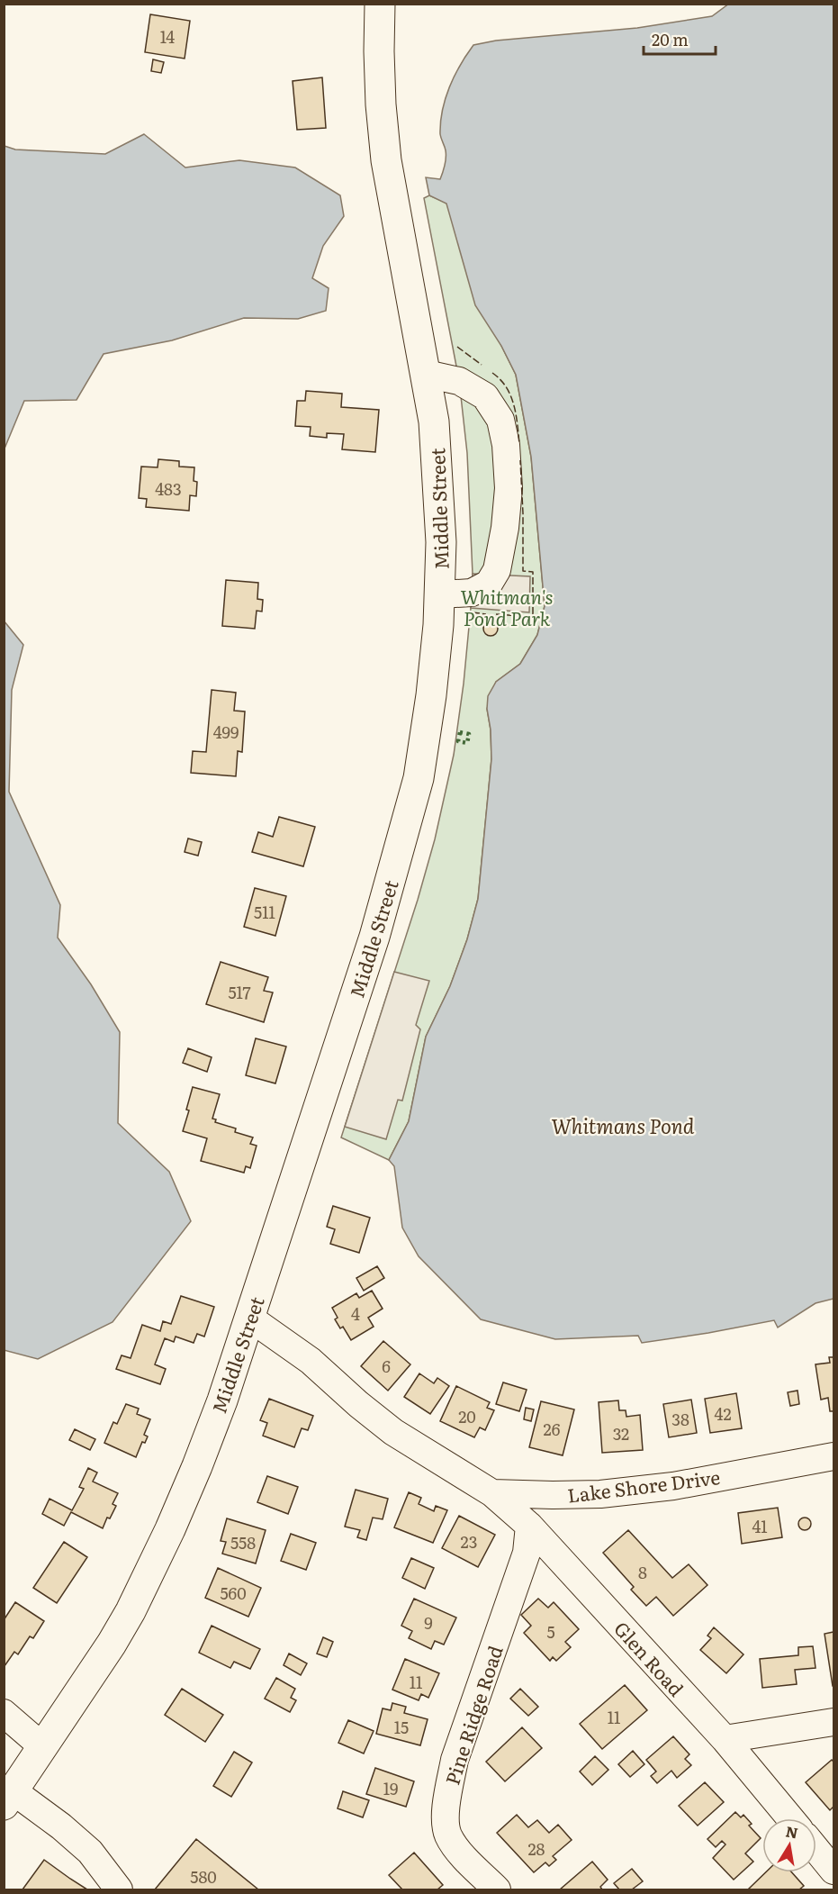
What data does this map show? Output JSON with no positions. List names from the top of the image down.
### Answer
{
  "streets": {
    "main road": ["Middle Street"],
    "street": ["Lake Shore Drive", "Glen Road", "Pine Ridge Road"]
  },
  "crossings": [
    ["Lake Shore Drive", "Glen Road"],
    ["Glen Road", "Pine Ridge Road"]
  ],
  "water": ["Whitmans Pond"],
  "parks": ["Whitman's Pond Park"],
  "house_numbers": [
    "14",
    "483",
    "499",
    "511",
    "517",
    "4",
    "6",
    "42",
    "20",
    "38",
    "26",
    "32",
    "41",
    "23",
    "558",
    "8",
    "560",
    "9",
    "5",
    "11",
    "11",
    "15",
    "19",
    "28",
    "580"
  ],
  "scale_bar": "20 m",
  "north": "top"
}
